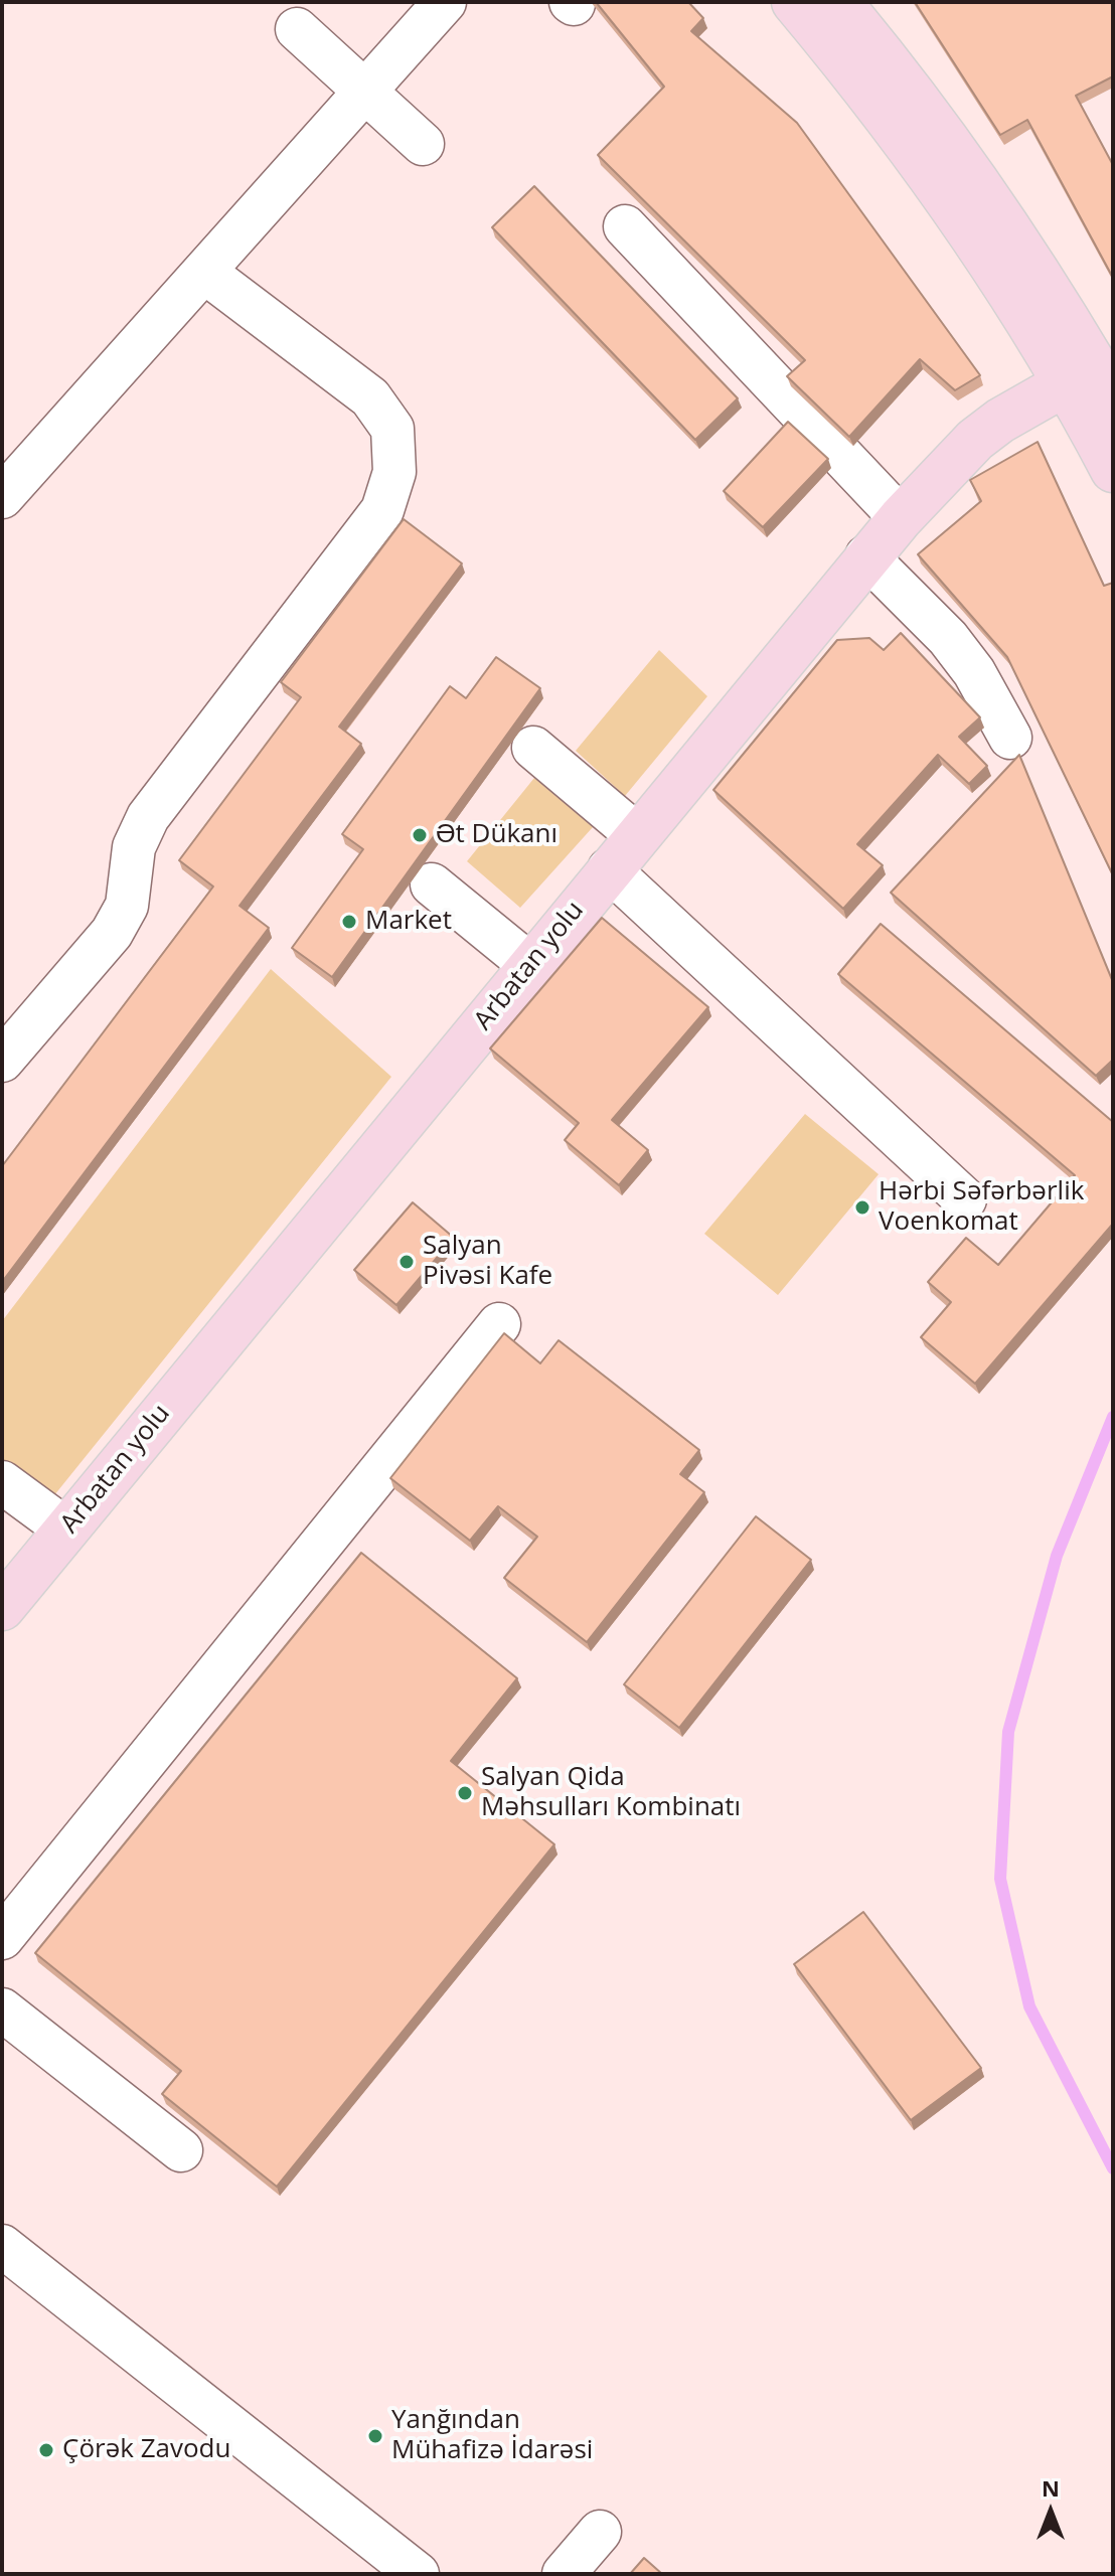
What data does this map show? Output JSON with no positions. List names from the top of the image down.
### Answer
{
  "streets": {
    "main road": ["Arbatan yolu"]
  },
  "places": [
    "Ət Dükanı",
    "Market",
    "Hərbi Səfərbərlik Voenkomat",
    "Salyan Pivəsi Kafe",
    "Salyan Qida Məhsulları Kombinatı",
    "Yanğından Mühafizə İdarəsi",
    "Çörək Zavodu"
  ],
  "north": "top"
}
